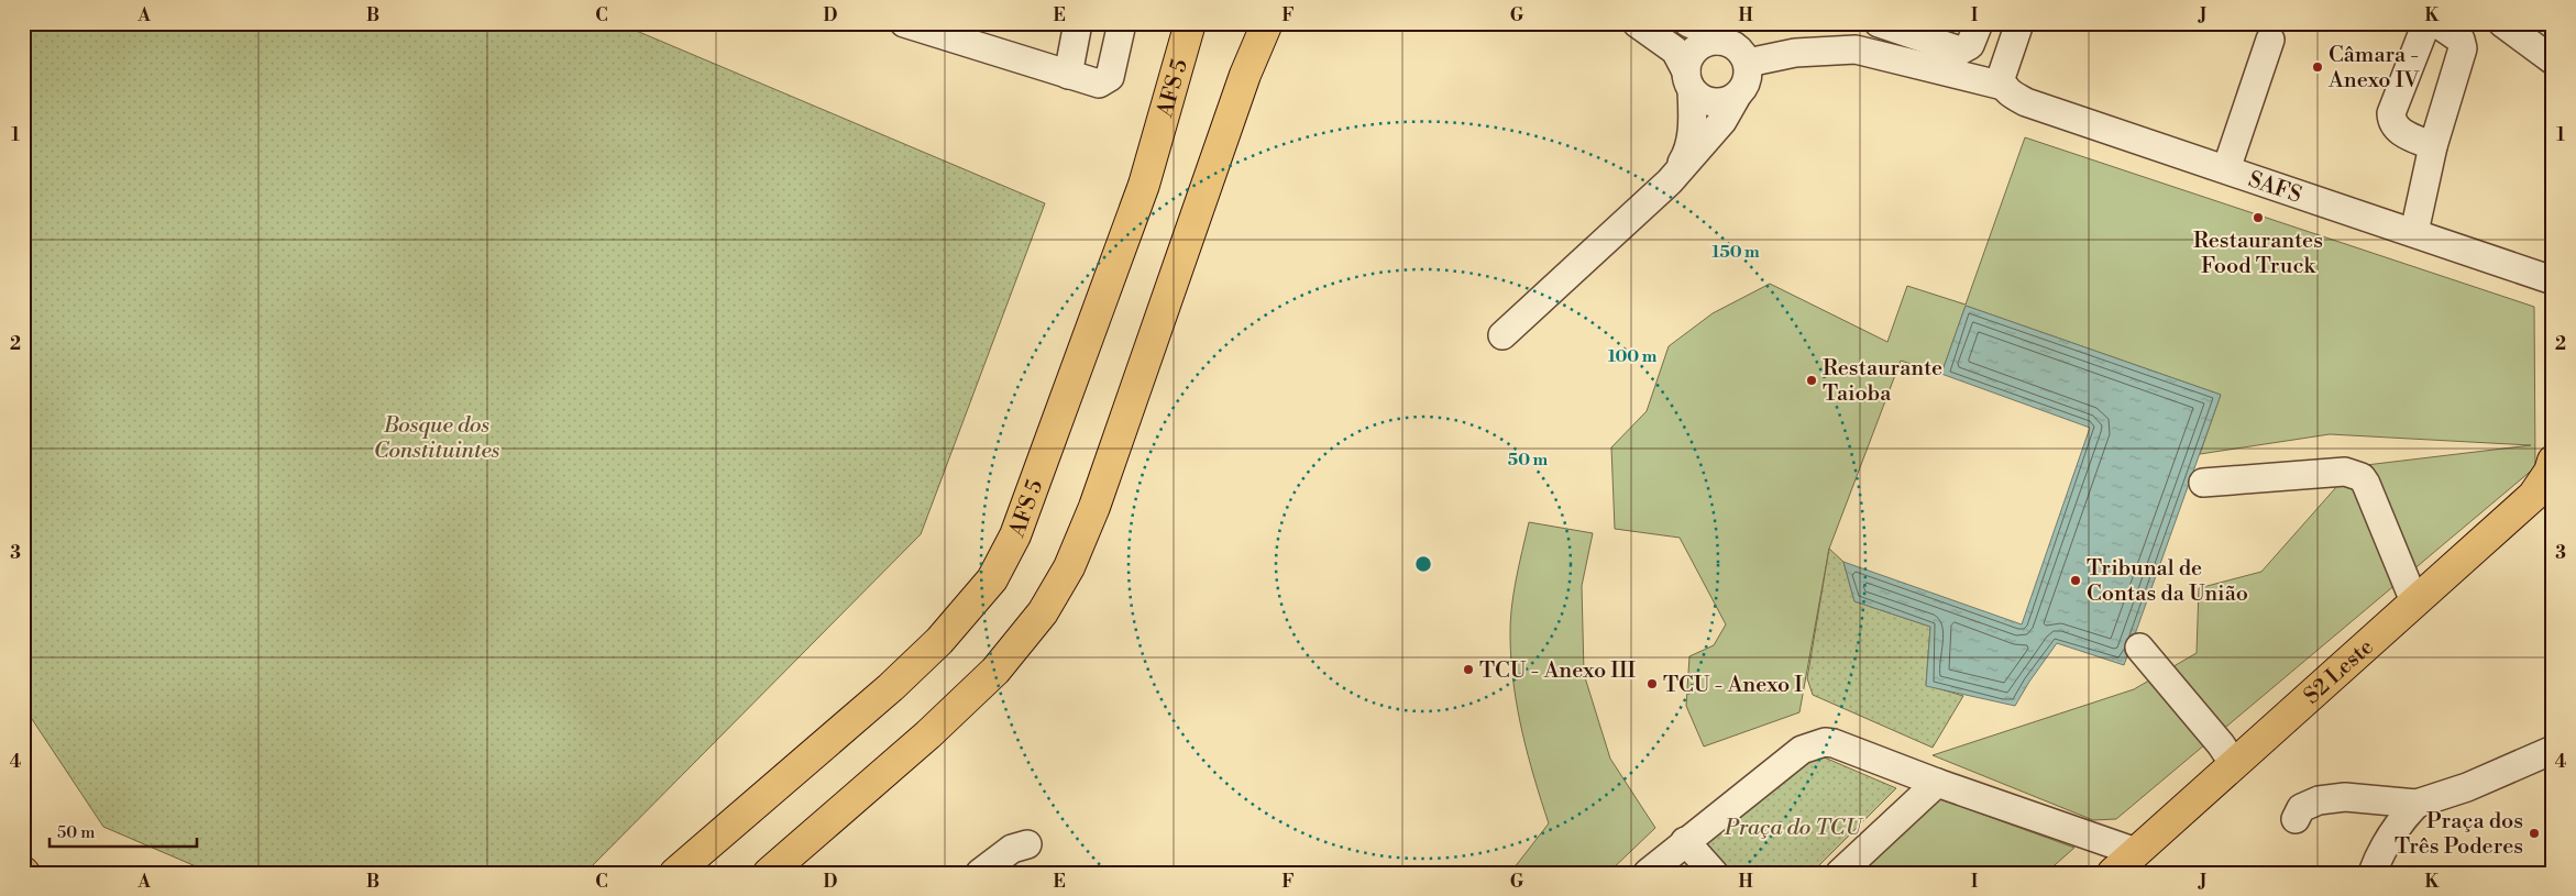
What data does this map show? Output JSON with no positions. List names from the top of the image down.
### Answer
{
  "streets": {
    "main road": ["AFS 5", "S2 Leste"],
    "lane": ["SAFS"]
  },
  "parks": ["Bosque dos Constituintes", "Praça do TCU"],
  "places": [
    "Câmara - Anexo IV",
    "Restaurantes Food Truck",
    "Restaurante Taioba",
    "Tribunal de Contas da União",
    "TCU - Anexo III",
    "TCU - Anexo I",
    "Praça dos Três Poderes"
  ],
  "scale_bar": "50 m",
  "grid": {
    "columns": [
      "A",
      "B",
      "C",
      "D",
      "E",
      "F",
      "G",
      "H",
      "I",
      "J",
      "K"
    ],
    "rows": [
      "1",
      "2",
      "3",
      "4"
    ]
  },
  "rings": ["150 m", "100 m", "50 m"]
}
